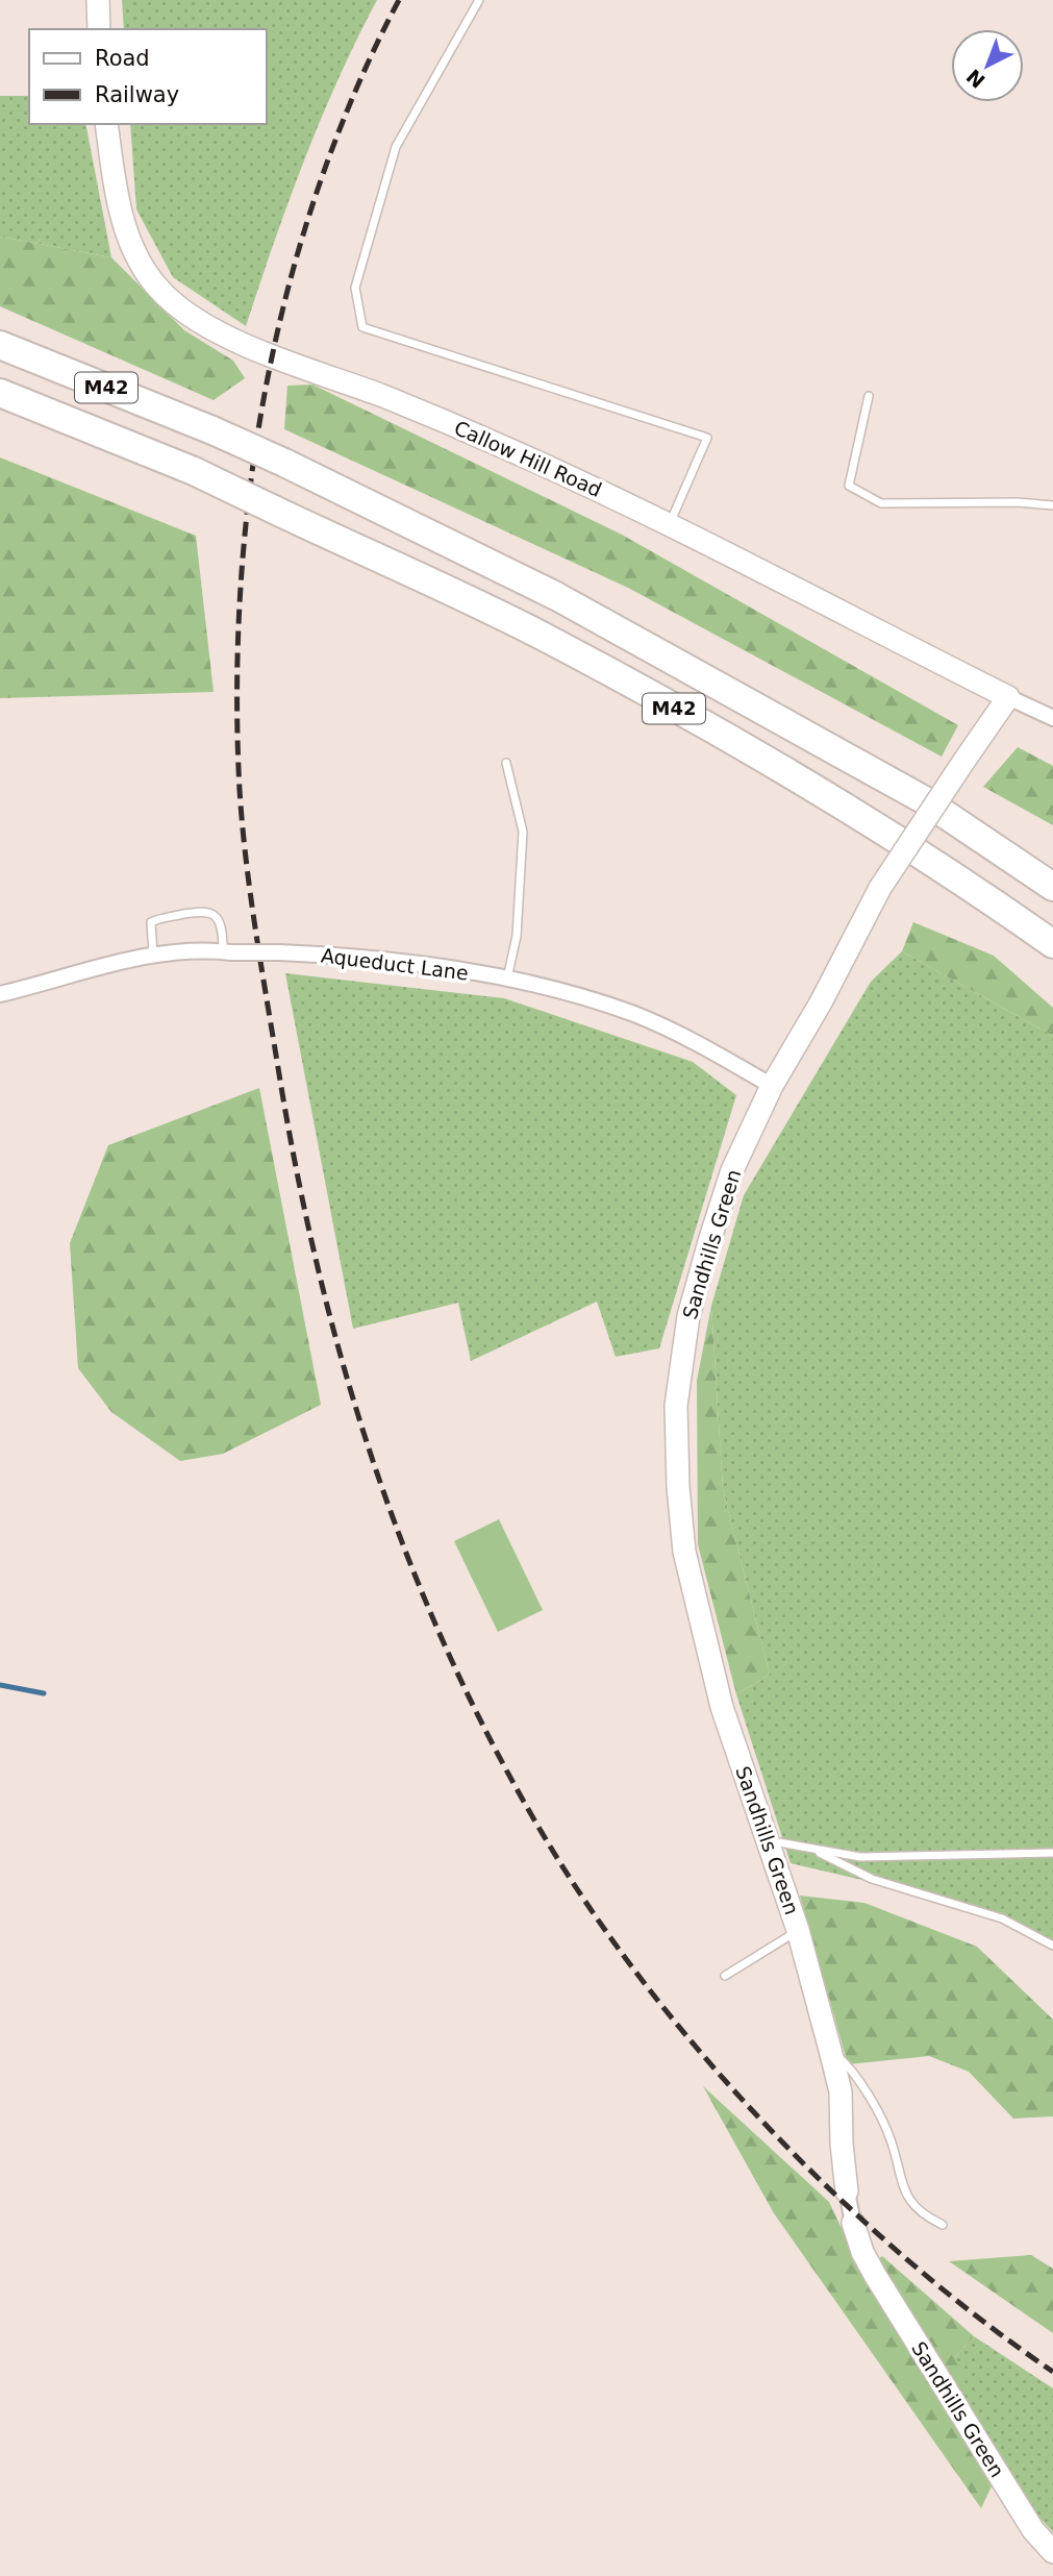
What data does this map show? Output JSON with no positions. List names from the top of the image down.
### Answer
{
  "streets": {
    "highway": ["M42"],
    "street": ["Callow Hill Road", "Aqueduct Lane", "Sandhills Green"]
  },
  "crossings": [
    ["Callow Hill Road", "Sandhills Green"],
    ["Aqueduct Lane", "Sandhills Green"]
  ],
  "legend": ["Road", "Railway"],
  "north": "bottom left"
}
